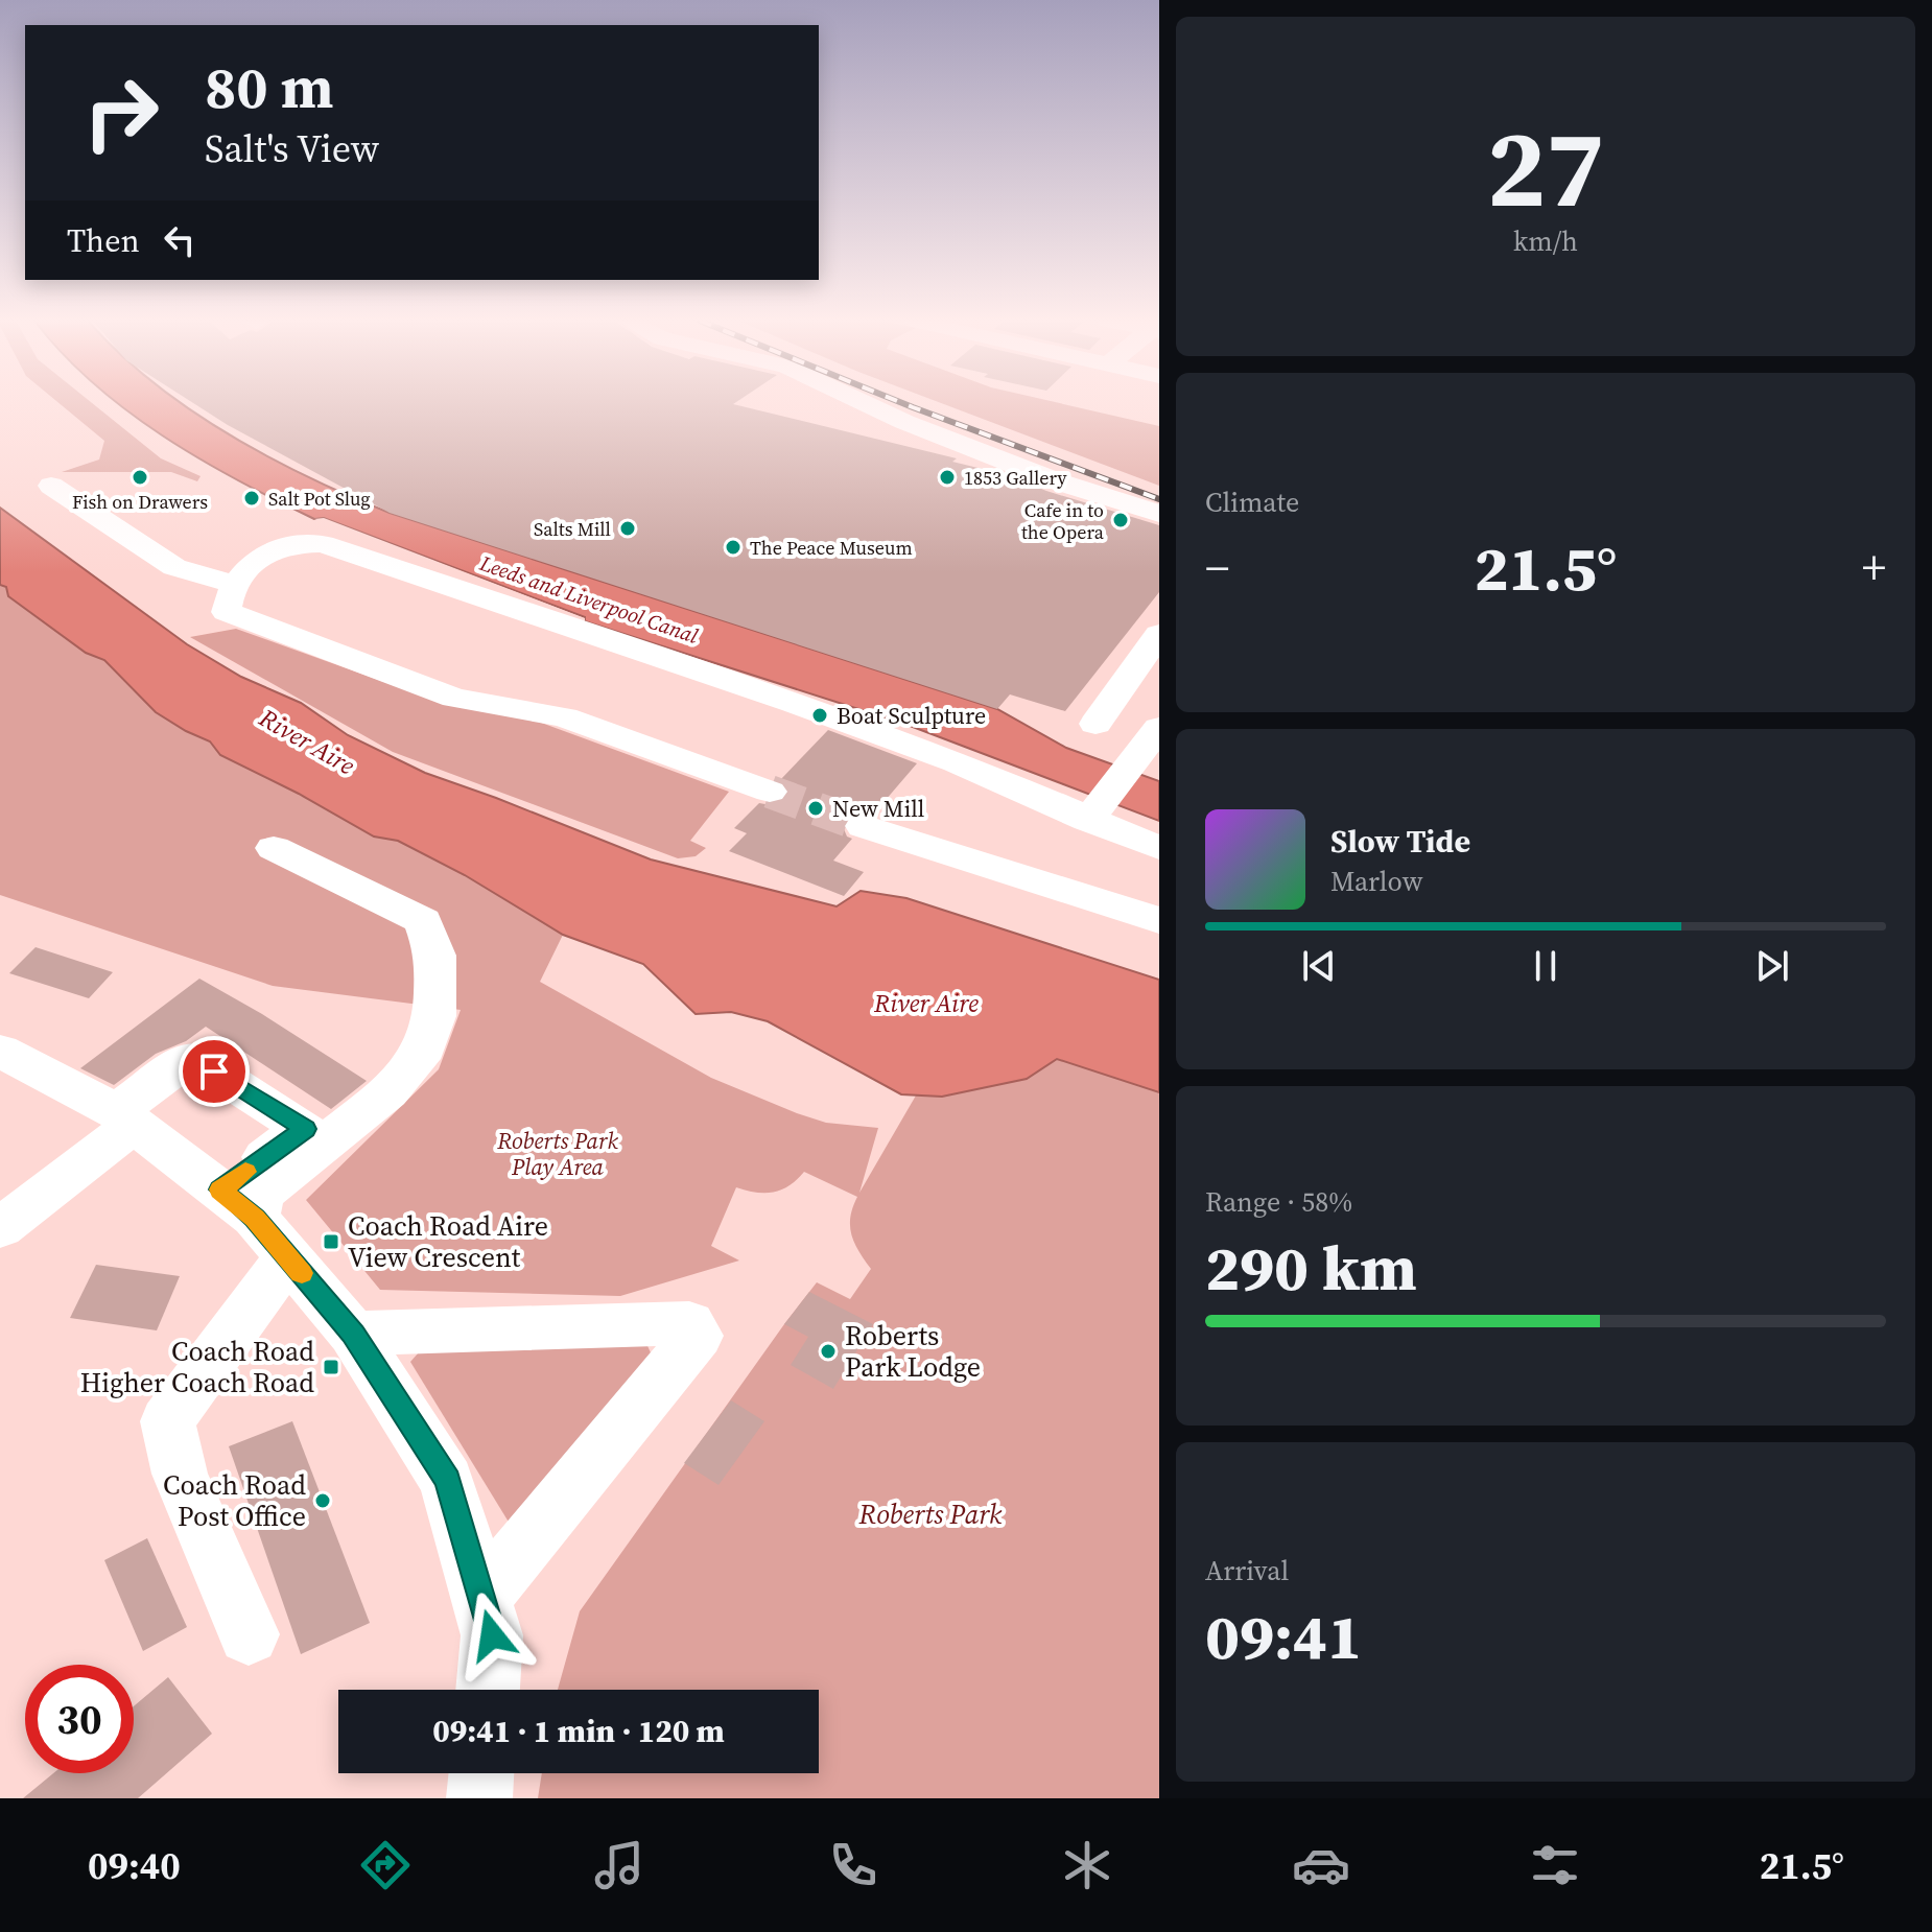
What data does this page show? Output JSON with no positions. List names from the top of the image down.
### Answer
{
  "water": ["Leeds and Liverpool Canal", "River Aire"],
  "parks": ["Roberts Park Play Area", "Roberts Park"],
  "places": {
    "other": [
      "Fish on Drawers",
      "1853 Gallery",
      "Salt Pot Slug",
      "Cafe in to the Opera",
      "Salts Mill",
      "The Peace Museum",
      "Boat Sculpture",
      "New Mill",
      "Roberts Park Lodge",
      "Coach Road Post Office"
    ],
    "transit": ["Coach Road Aire View Crescent", "Coach Road Higher Coach Road"]
  },
  "page": {
    "tile": [
      ["27", "km/h"],
      "Climate",
      ["Range · 58%", "290 km"],
      ["Arrival", "09:41"]
    ],
    "turn": ["80 m", "Salt's View"],
    "then": "Then",
    "heat": ["−", "21.5°", "+"],
    "song": ["Slow Tide", "Marlow"],
    "limit": "30",
    "trip": "09:41 · 1 min · 120 m",
    "tabs": ["09:40", "21.5°"]
  }
}
